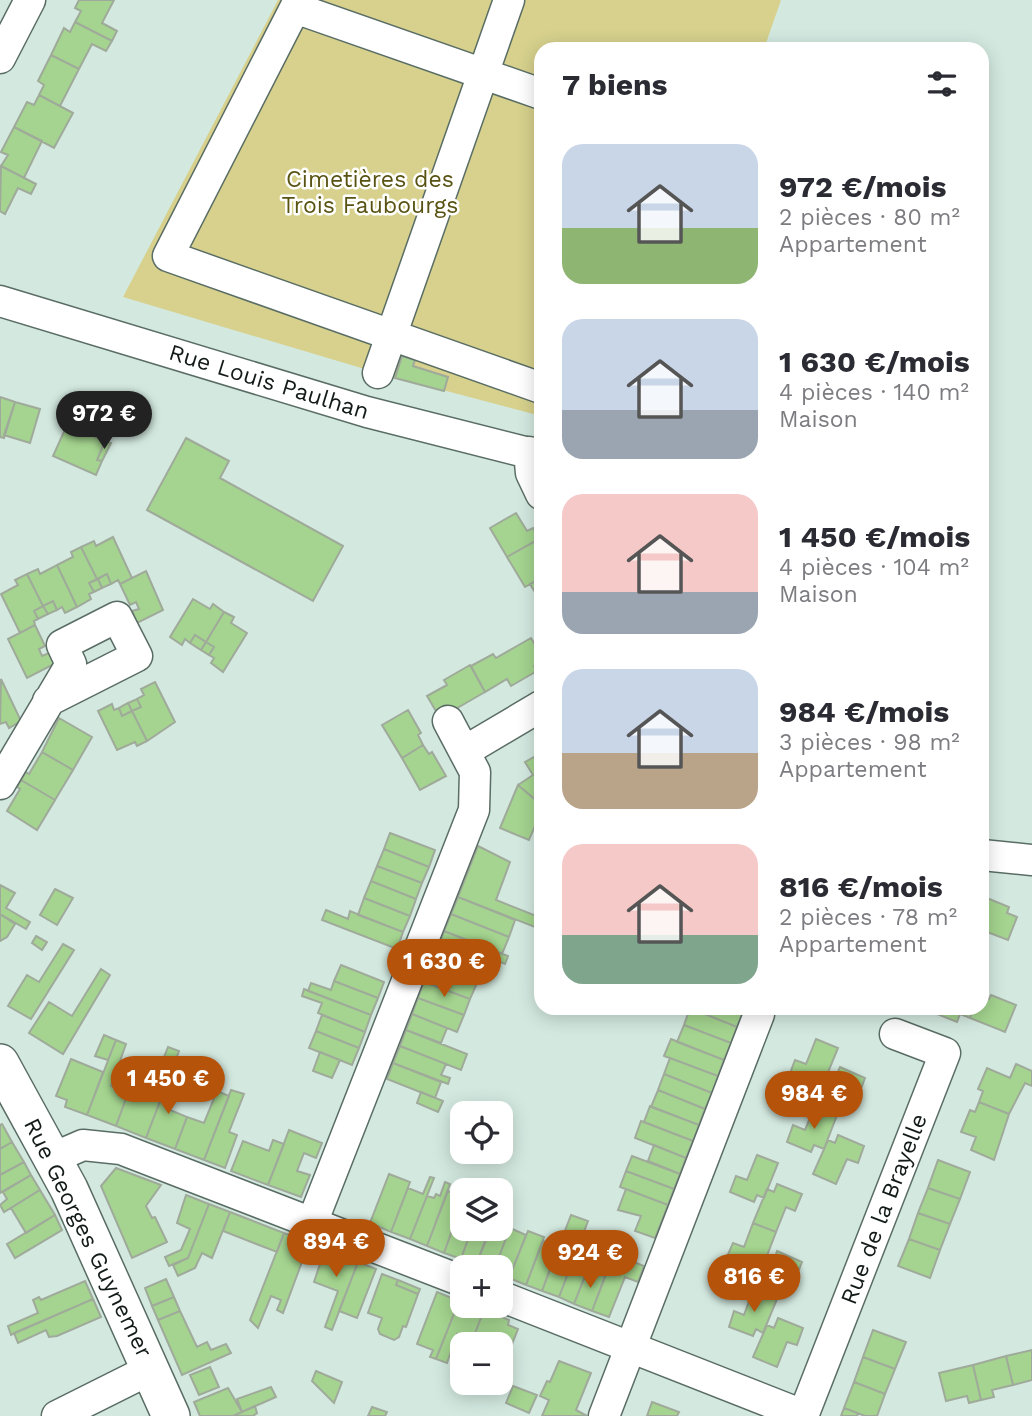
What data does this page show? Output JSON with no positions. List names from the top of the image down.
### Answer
{
  "streets": {
    "main road": ["Rue Georges Guynemer"],
    "street": ["Rue Louis Paulhan", "Rue de la Brayelle"]
  },
  "parks": ["Cimetières des Trois Faubourgs"],
  "page": {
    "heading": "7 biens",
    "list": [
      {
        "name": "972 €/mois",
        "note": "2 pièces · 80 m² · Appartement"
      },
      {
        "name": "1 630 €/mois",
        "note": "4 pièces · 140 m² · Maison"
      },
      {
        "name": "1 450 €/mois",
        "note": "4 pièces · 104 m² · Maison"
      },
      {
        "name": "984 €/mois",
        "note": "3 pièces · 98 m² · Appartement"
      },
      {
        "name": "816 €/mois",
        "note": "2 pièces · 78 m² · Appartement"
      }
    ],
    "price": [
      "972 €",
      "1 630 €",
      "1 450 €",
      "984 €",
      "894 €",
      "924 €",
      "816 €"
    ],
    "map_buttons": ["+", "−"]
  }
}
